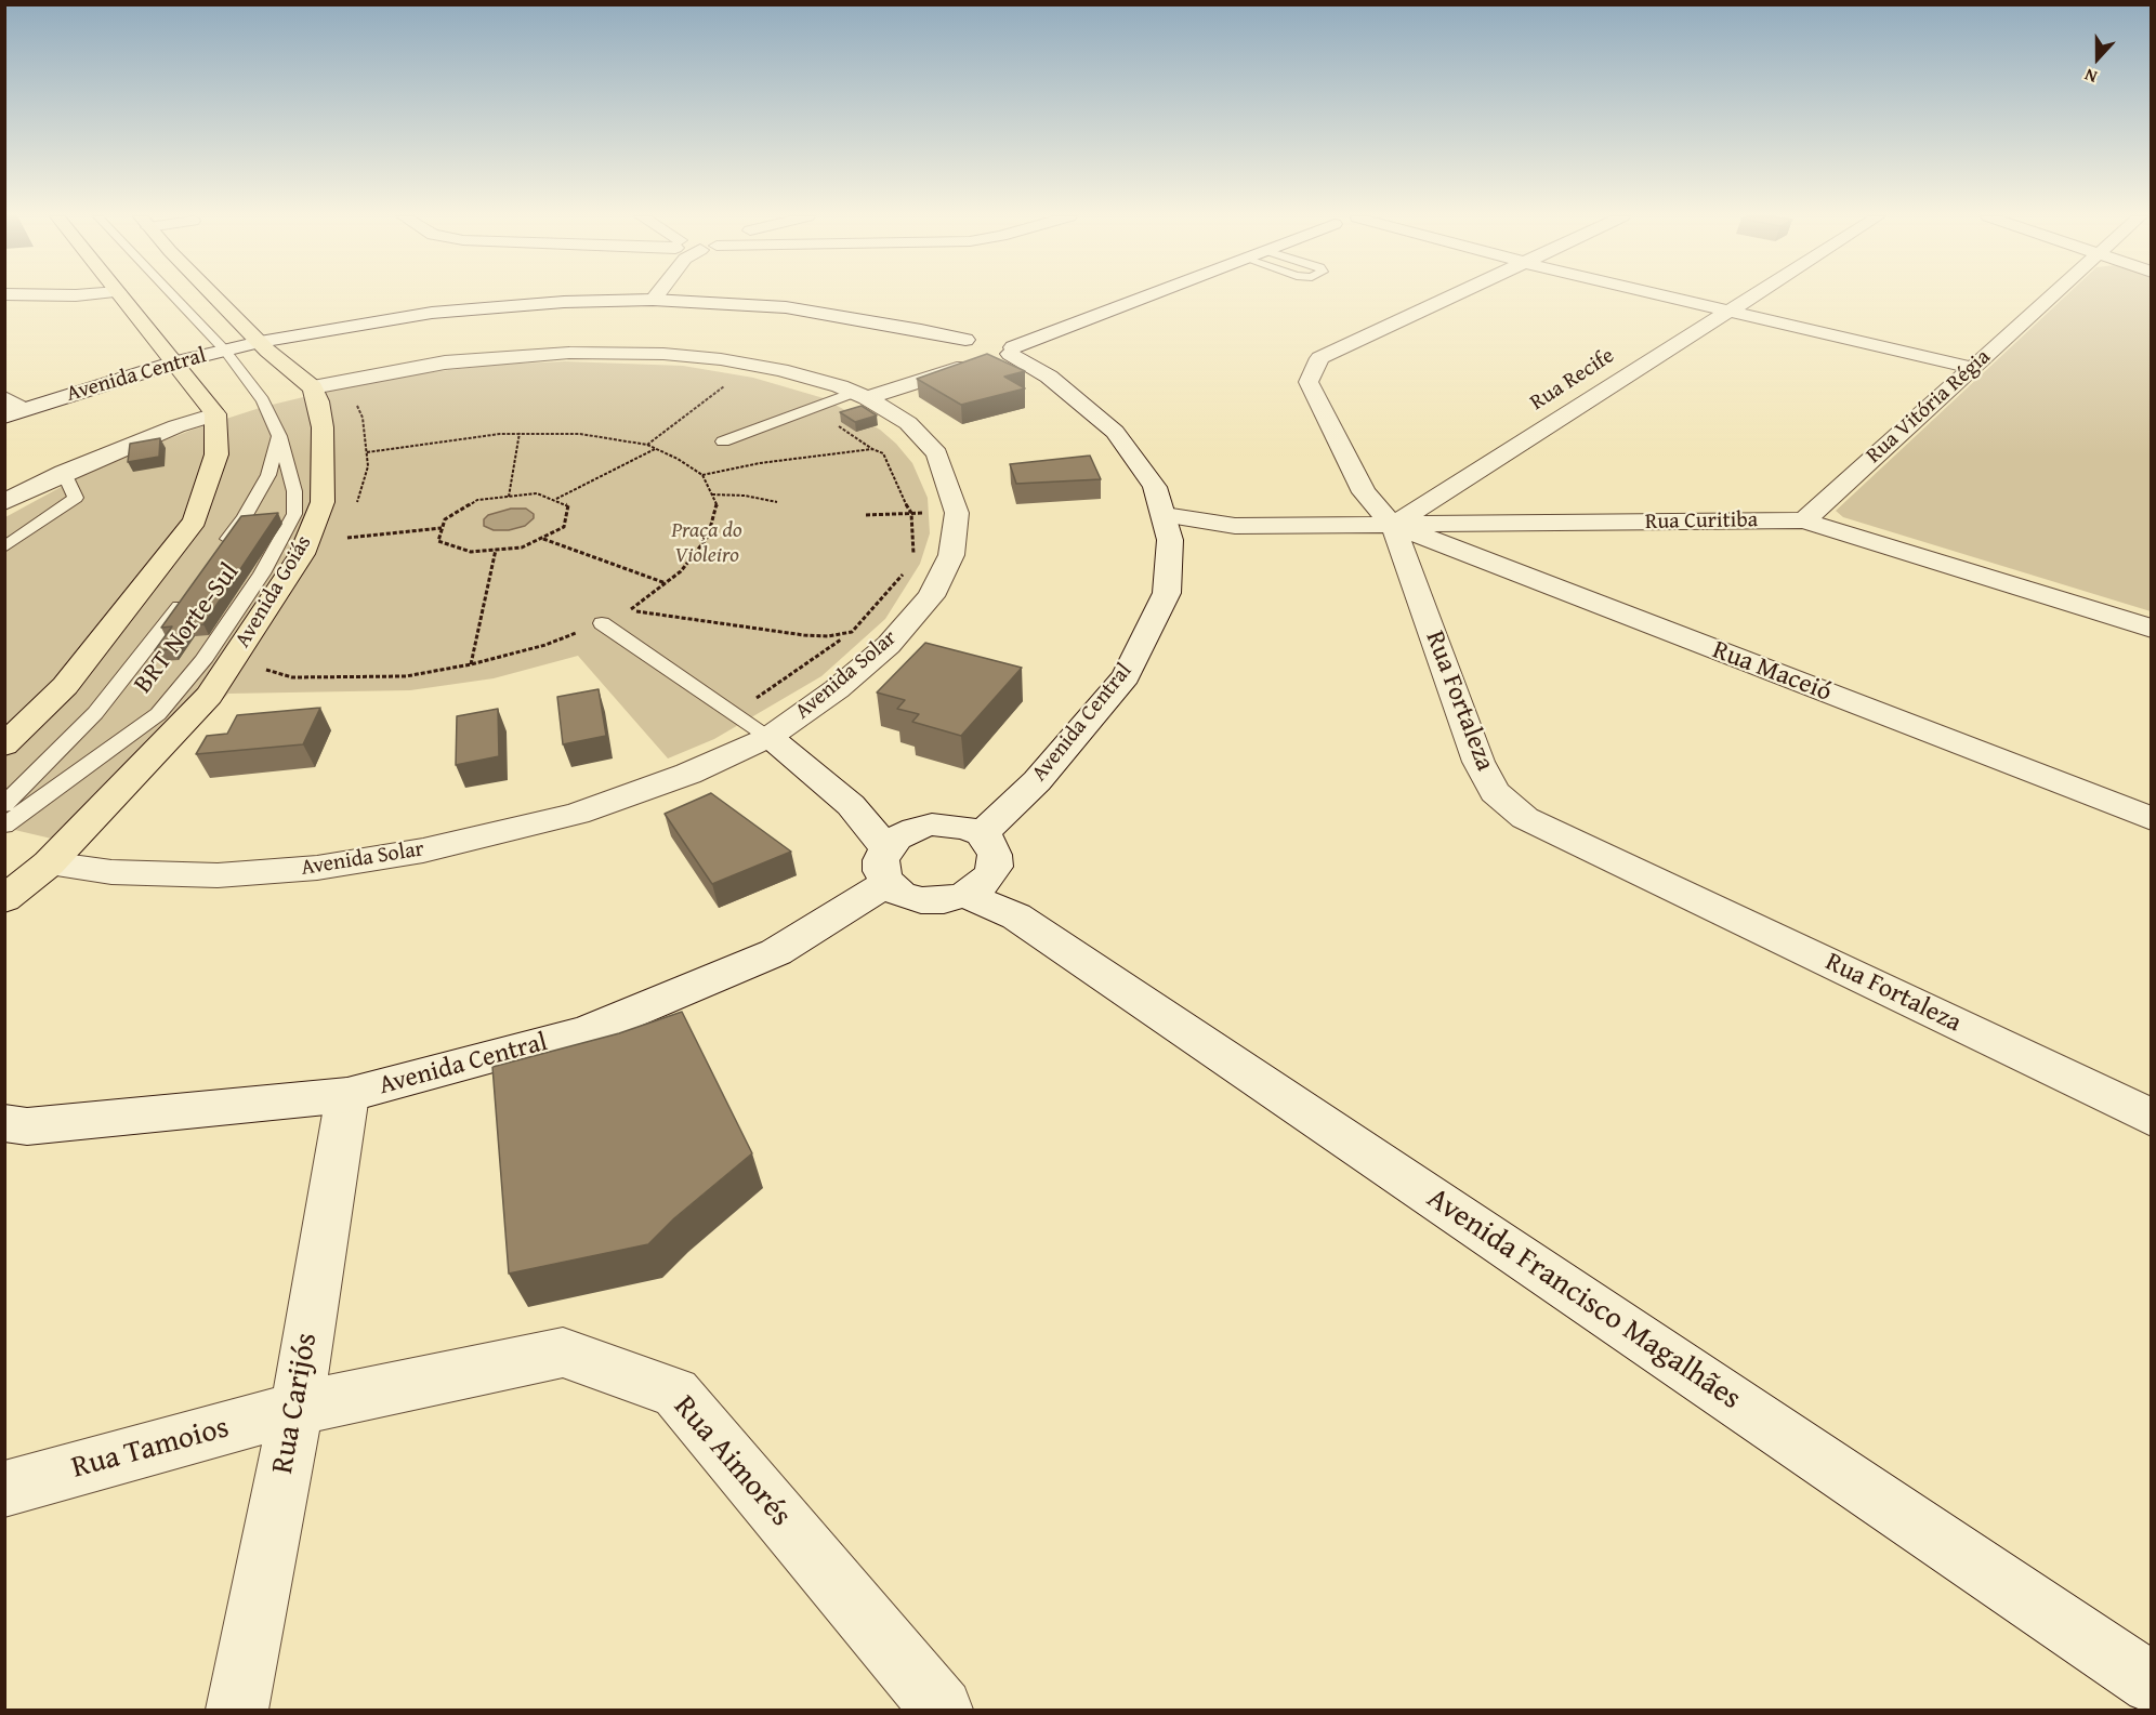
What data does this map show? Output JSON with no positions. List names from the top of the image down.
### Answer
{
  "streets": {
    "main road": ["Avenida Goiás"],
    "street": [
      "Avenida Central",
      "Rua Recife",
      "Rua Vitória Régia",
      "Rua Curitiba",
      "Rua Maceió",
      "Avenida Solar",
      "Rua Fortaleza",
      "Avenida Francisco Magalhães",
      "Rua Carijós",
      "Rua Tamoios",
      "Rua Aimorés"
    ],
    "lane": ["BRT Norte-Sul"]
  },
  "crossings": [
    ["Avenida Central", "Rua Curitiba"],
    ["Avenida Central", "BRT Norte-Sul"],
    ["Avenida Central", "Avenida Francisco Magalhães"],
    ["Avenida Central", "Rua Carijós"],
    ["Rua Recife", "Rua Curitiba"],
    ["Rua Recife", "Rua Maceió"],
    ["Rua Recife", "Rua Fortaleza"],
    ["Rua Vitória Régia", "Rua Curitiba"],
    ["Rua Curitiba", "Rua Maceió"],
    ["Rua Curitiba", "Rua Fortaleza"],
    ["Avenida Goiás", "Avenida Solar"],
    ["Rua Maceió", "Rua Fortaleza"],
    ["Rua Carijós", "Rua Tamoios"],
    ["Rua Carijós", "Rua Aimorés"],
    ["Rua Tamoios", "Rua Aimorés"]
  ],
  "parks": ["Praça do Violeiro"],
  "north": "bottom"
}
